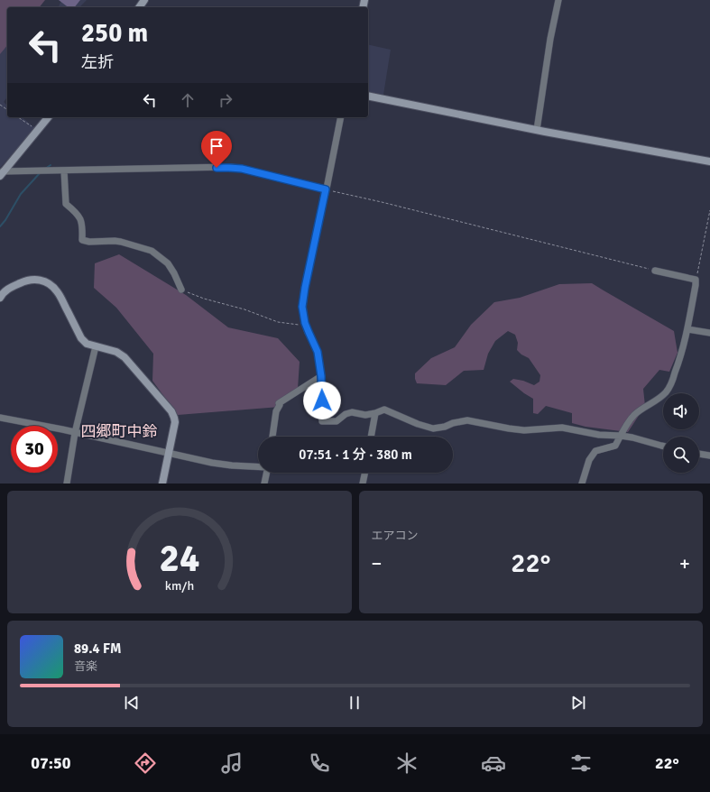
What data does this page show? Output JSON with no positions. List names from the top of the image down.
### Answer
{
  "districts": ["四郷町中鈴"],
  "page": {
    "turn": ["250 m", "左折"],
    "limit": "30",
    "trip": "07:51 · 1 分 · 380 m",
    "tile": "エアコン",
    "heat": ["−", "22°", "+"],
    "song": ["89.4 FM", "音楽"],
    "tabs": ["07:50", "22°"],
    "gauge": ["24", "km/h"]
  }
}
